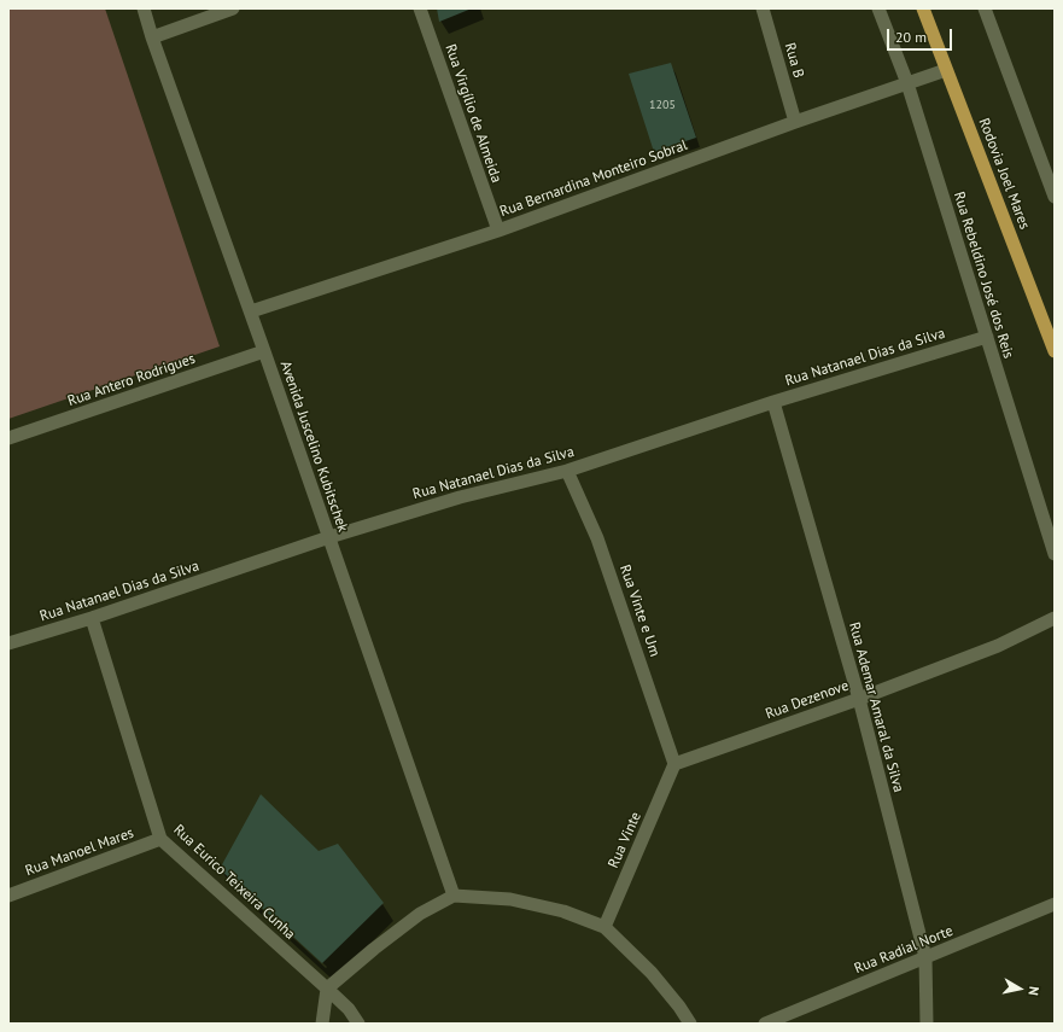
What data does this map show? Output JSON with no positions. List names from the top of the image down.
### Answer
{
  "streets": {
    "main road": ["Rodovia Joel Mares"],
    "street": [
      "Rua B",
      "Rua Virgílio de Almeida",
      "Rua Bernardina Monteiro Sobral",
      "Rua Rebeldino José dos Reis",
      "Rua Natanael Dias da Silva",
      "Rua Antero Rodrigues",
      "Avenida Juscelino Kubitschek",
      "Rua Vinte e Um",
      "Rua Dezenove",
      "Rua Ademar Amaral da Silva",
      "Rua Vinte",
      "Rua Manoel Mares",
      "Rua Eurico Teixeira Cunha",
      "Rua Radial Norte"
    ]
  },
  "crossings": [
    ["Rua B", "Rua Bernardina Monteiro Sobral"],
    ["Rua Virgílio de Almeida", "Rua Bernardina Monteiro Sobral"],
    ["Rodovia Joel Mares", "Rua Bernardina Monteiro Sobral"],
    ["Rua Bernardina Monteiro Sobral", "Rua Rebeldino José dos Reis"],
    ["Rua Bernardina Monteiro Sobral", "Avenida Juscelino Kubitschek"],
    ["Rua Rebeldino José dos Reis", "Rua Natanael Dias da Silva"],
    ["Rua Natanael Dias da Silva", "Avenida Juscelino Kubitschek"],
    ["Rua Natanael Dias da Silva", "Rua Vinte e Um"],
    ["Rua Natanael Dias da Silva", "Rua Ademar Amaral da Silva"],
    ["Rua Natanael Dias da Silva", "Rua Eurico Teixeira Cunha"],
    ["Rua Antero Rodrigues", "Avenida Juscelino Kubitschek"],
    ["Rua Vinte e Um", "Rua Dezenove"],
    ["Rua Vinte e Um", "Rua Vinte"],
    ["Rua Dezenove", "Rua Ademar Amaral da Silva"],
    ["Rua Dezenove", "Rua Vinte"],
    ["Rua Ademar Amaral da Silva", "Rua Radial Norte"],
    ["Rua Manoel Mares", "Rua Eurico Teixeira Cunha"]
  ],
  "house_numbers": ["1205"],
  "scale_bar": "20 m",
  "north": "right"
}
